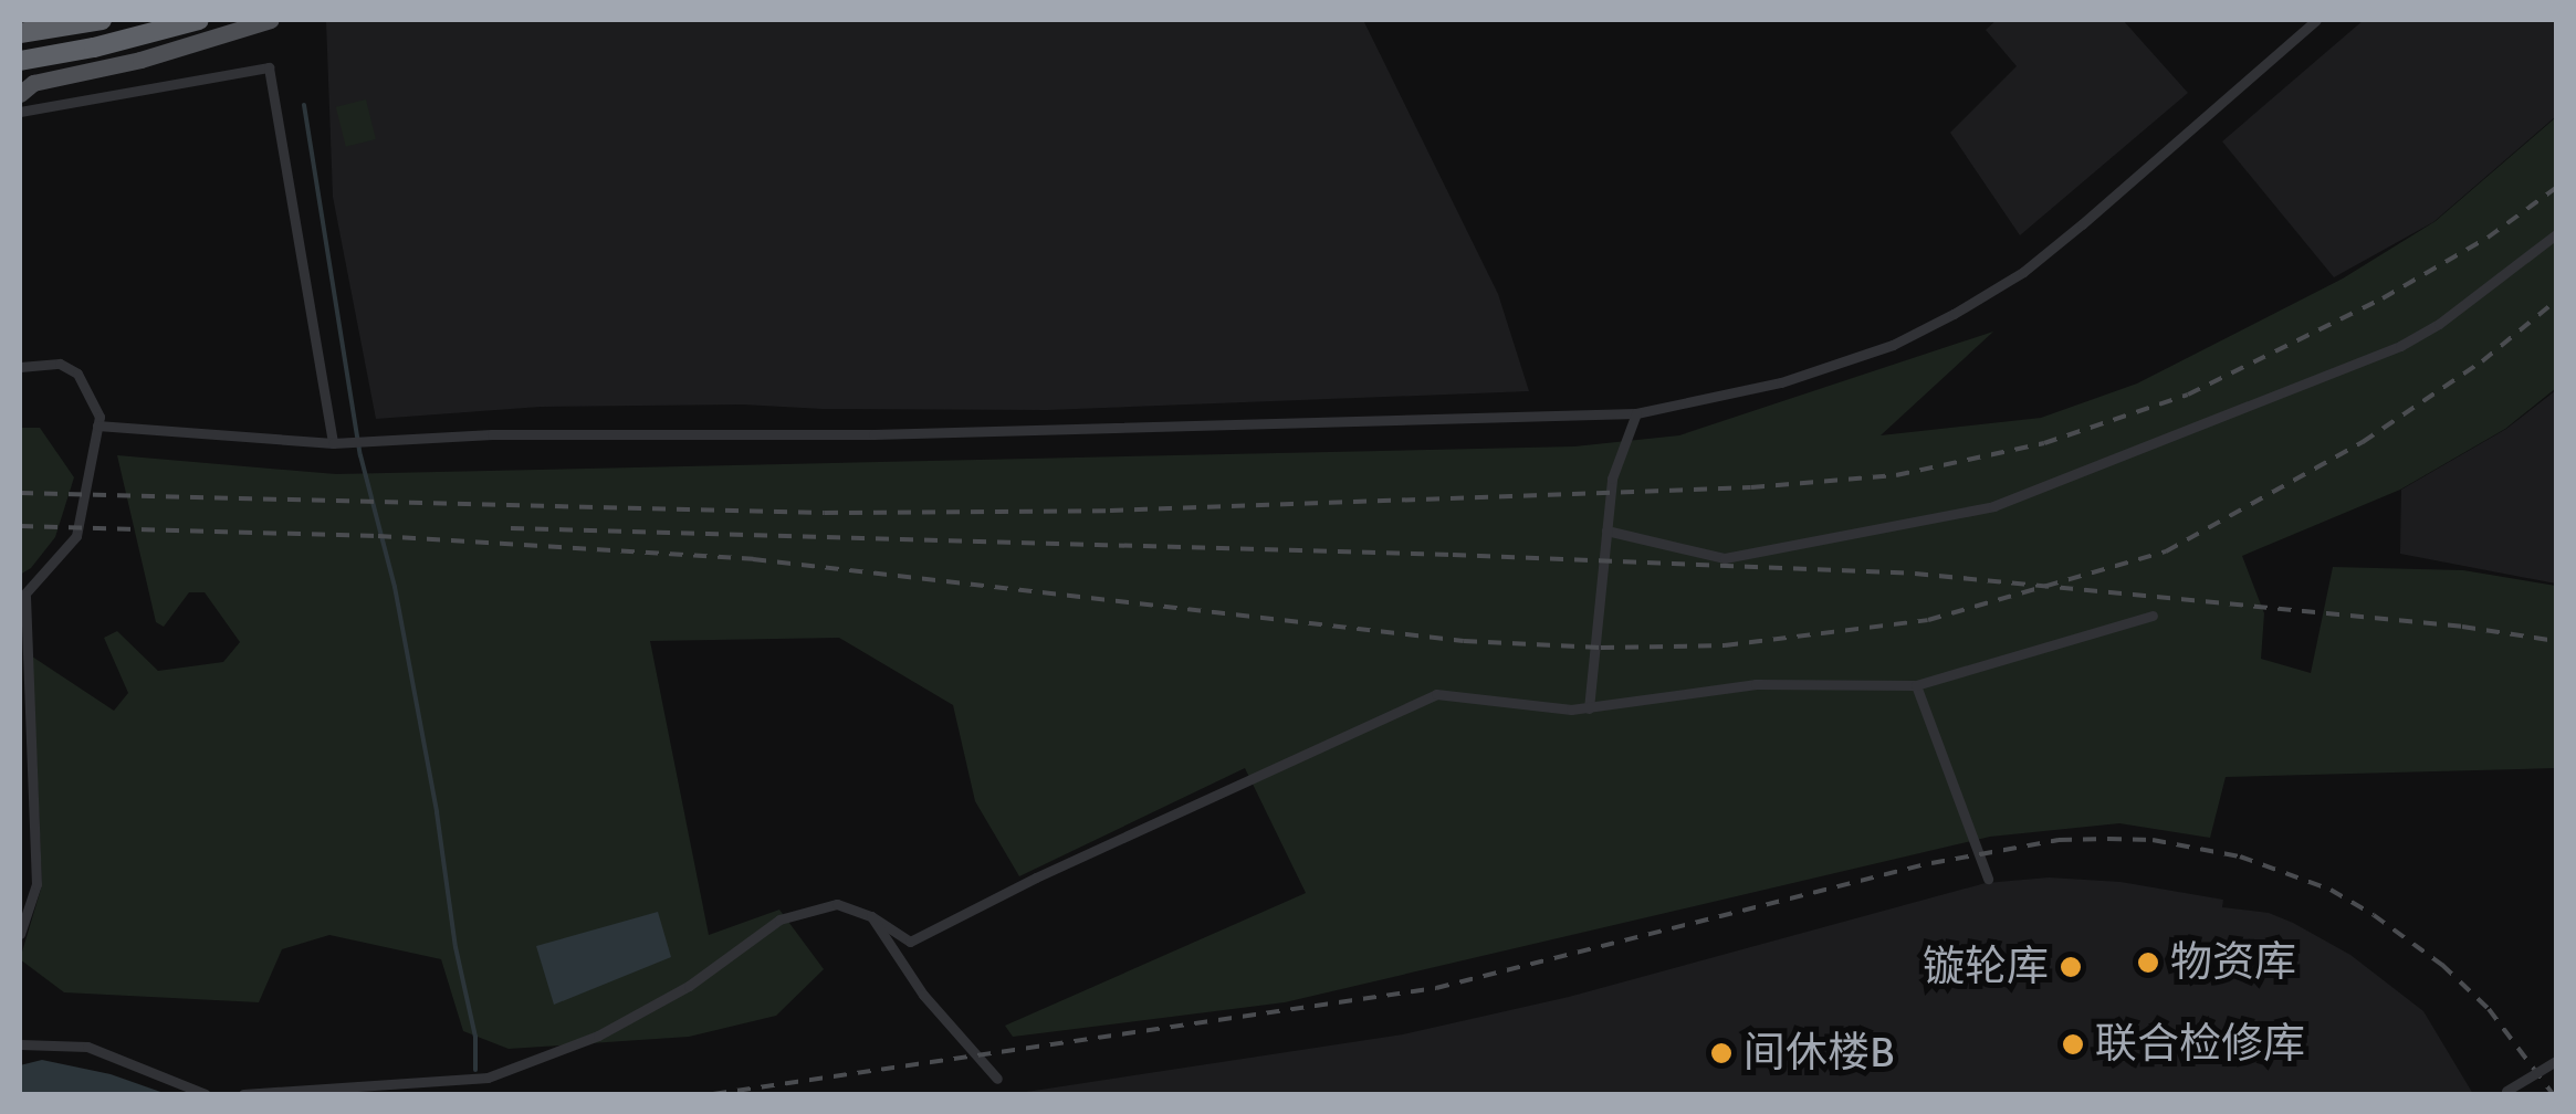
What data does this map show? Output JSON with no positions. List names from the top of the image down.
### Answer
{
  "places": [
    "物资库",
    "镟轮库",
    "联合检修库",
    "间休楼B"
  ]
}
